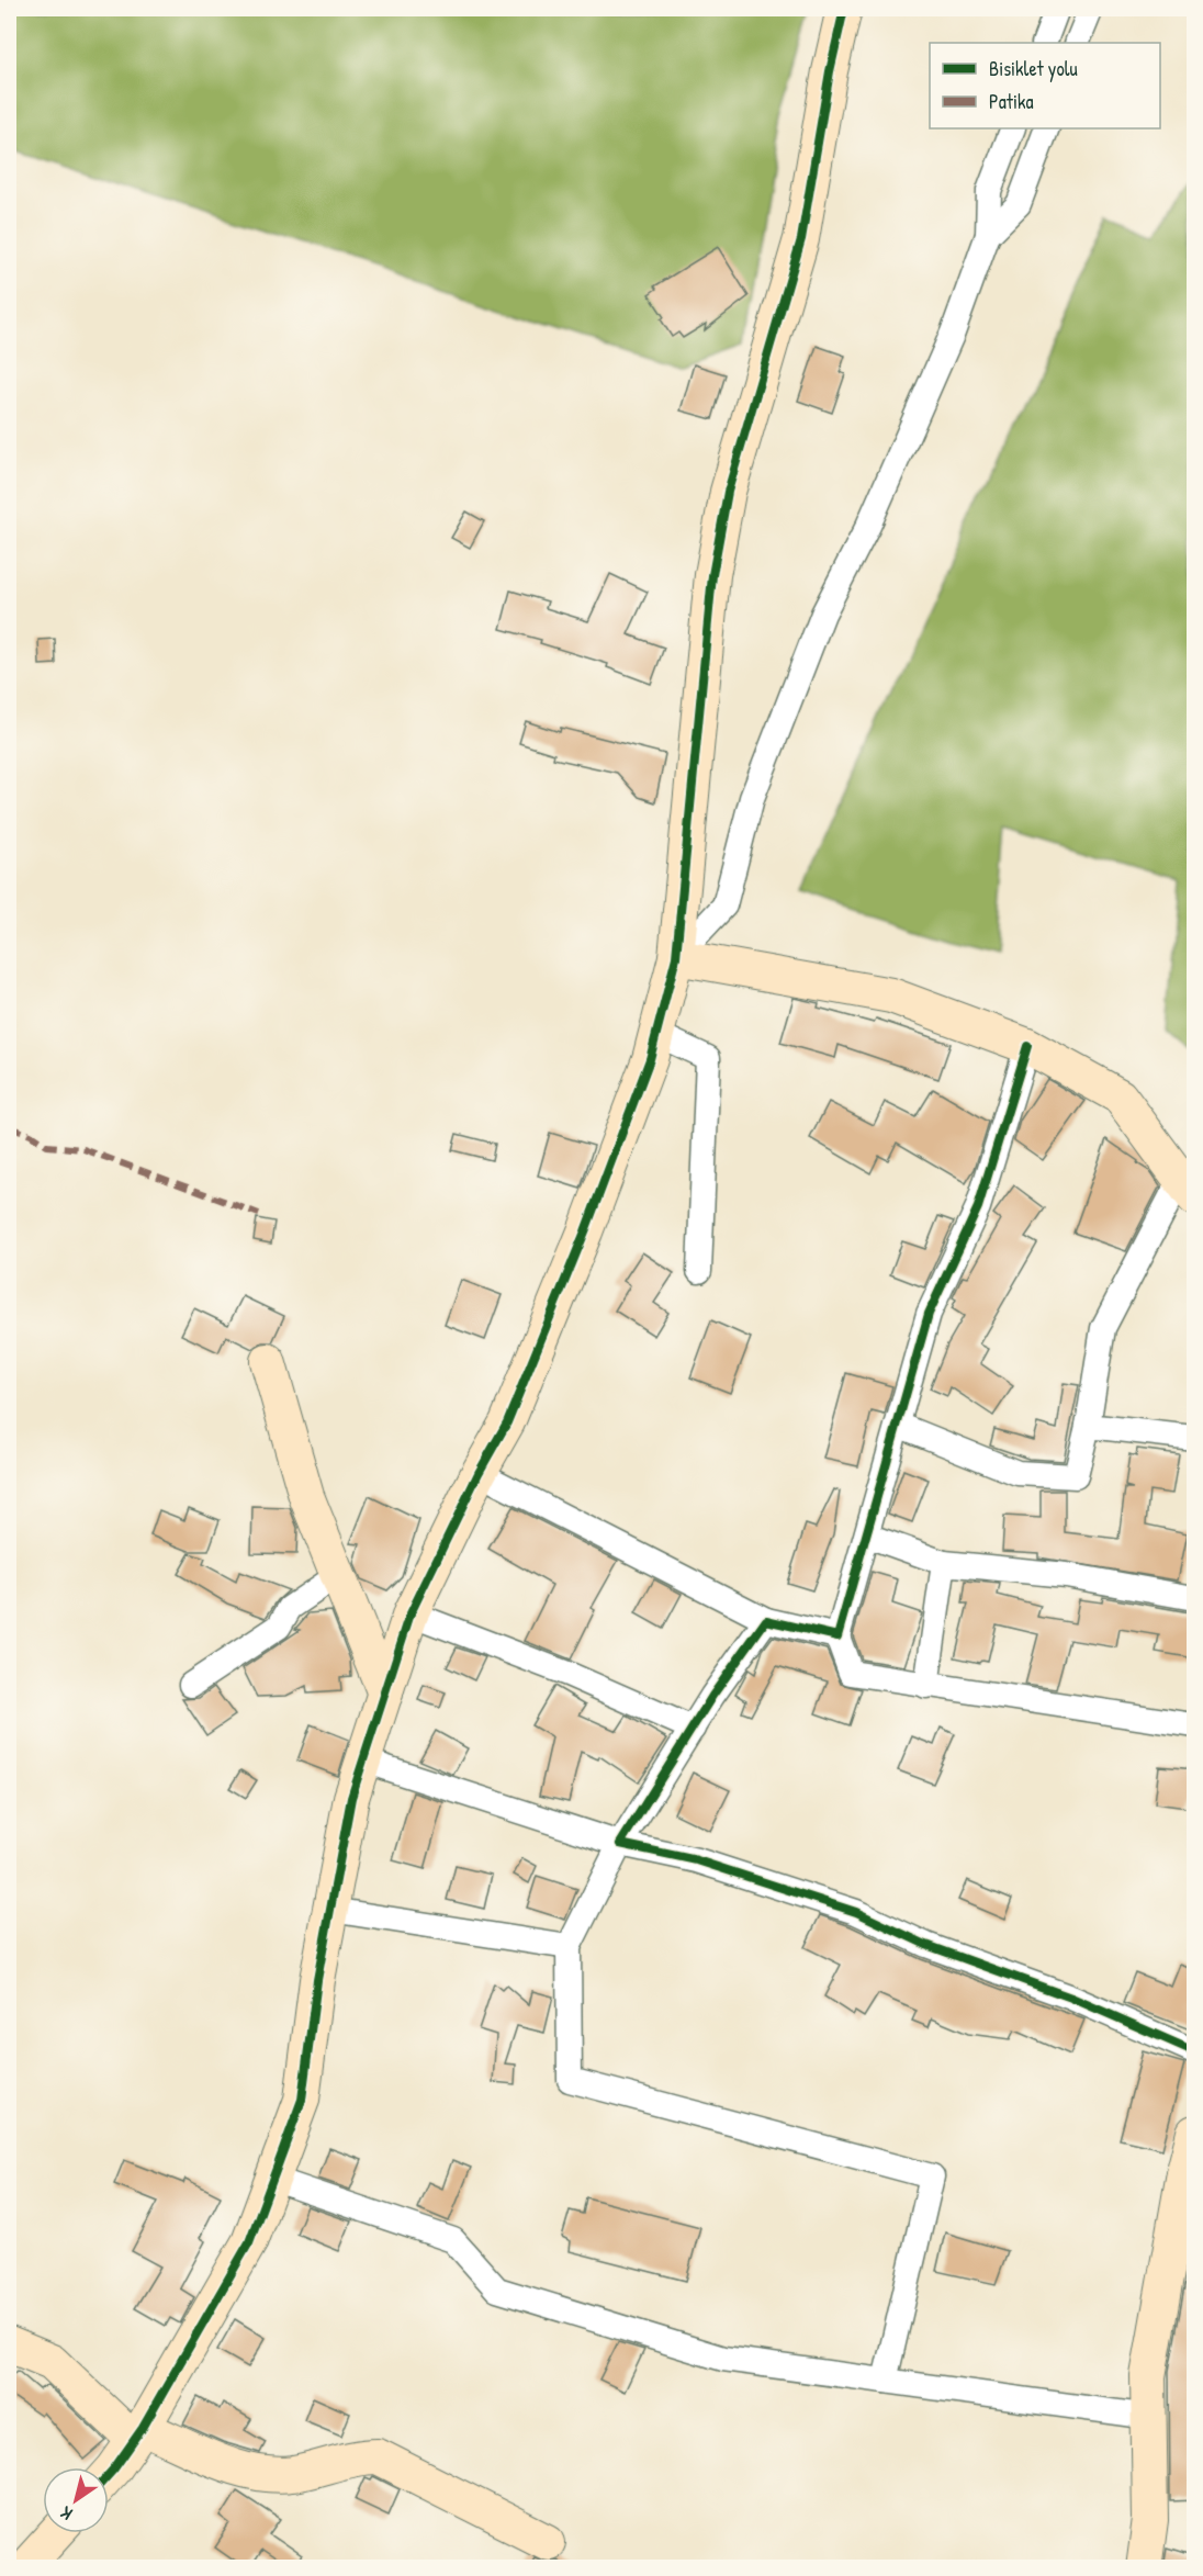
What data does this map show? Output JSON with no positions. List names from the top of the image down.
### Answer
{
  "legend": ["Bisiklet yolu", "Patika"],
  "north": "bottom left"
}
